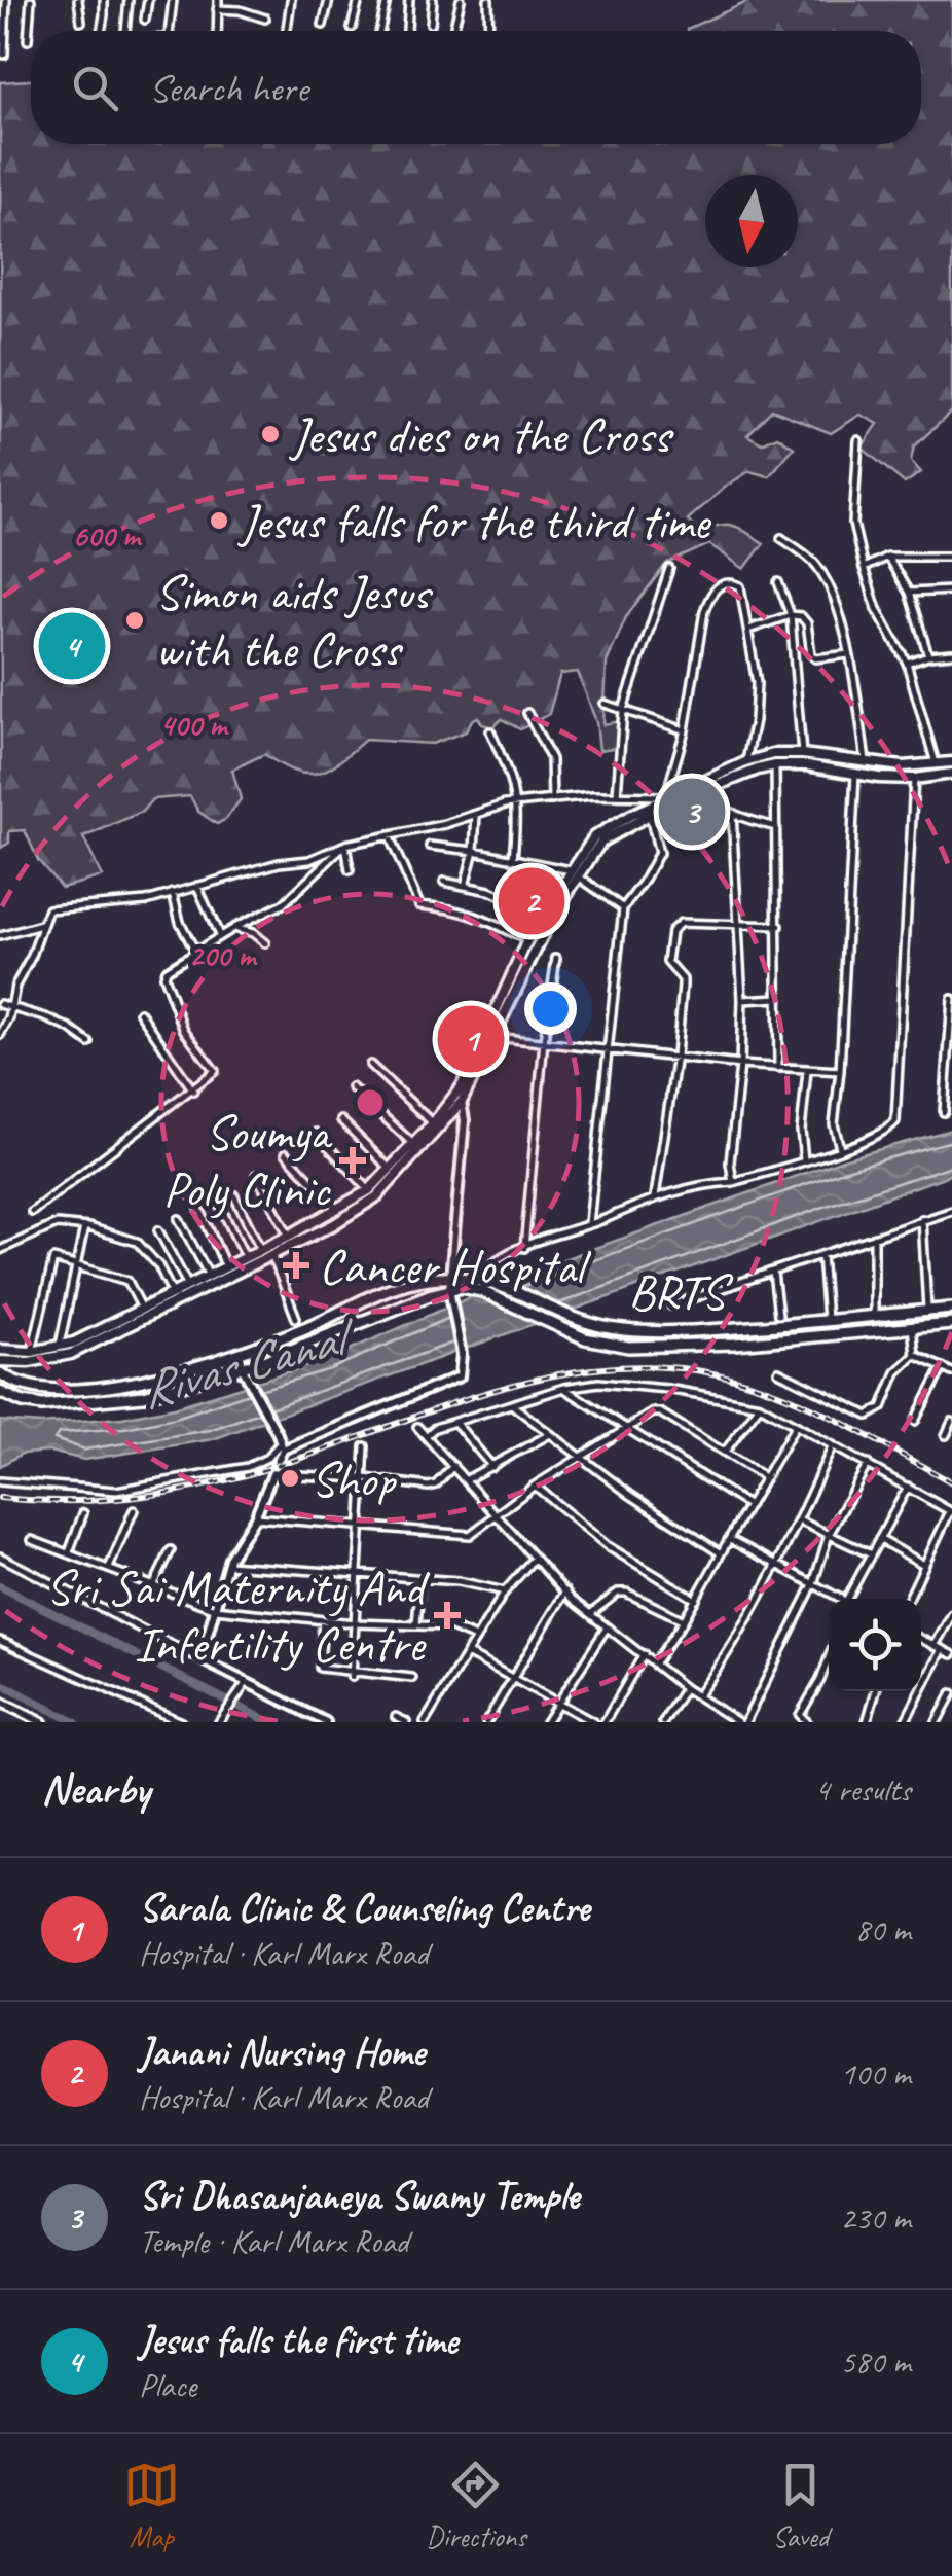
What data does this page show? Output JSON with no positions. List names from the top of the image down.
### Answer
{
  "streets": {
    "main road": ["BRTS"]
  },
  "water": ["Rivas Canal"],
  "places": {
    "other": [
      "Jesus dies on the Cross",
      "Jesus falls for the third time",
      "Simon aids Jesus with the Cross",
      "Shop"
    ],
    "health": ["Soumya Poly Clinic", "Cancer Hospital", "Sri Sai Maternity And Infertility Centre"]
  },
  "north": "bottom",
  "page": {
    "search": "Search here",
    "pins": [
      "4",
      "3",
      "2",
      "1"
    ],
    "heading": ["Nearby", "4 results"],
    "list": [
      {
        "mark": "1",
        "name": "Sarala Clinic & Counseling Centre",
        "note": "Hospital · Karl Marx Road",
        "value": "80 m"
      },
      {
        "mark": "2",
        "name": "Janani Nursing Home",
        "note": "Hospital · Karl Marx Road",
        "value": "100 m"
      },
      {
        "mark": "3",
        "name": "Sri Dhasanjaneya Swamy Temple",
        "note": "Temple · Karl Marx Road",
        "value": "230 m"
      },
      {
        "mark": "4",
        "name": "Jesus falls the first time",
        "note": "Place",
        "value": "580 m"
      }
    ],
    "nav": ["Map", "Directions", "Saved"]
  },
  "rings": ["600 m", "400 m", "200 m"]
}
